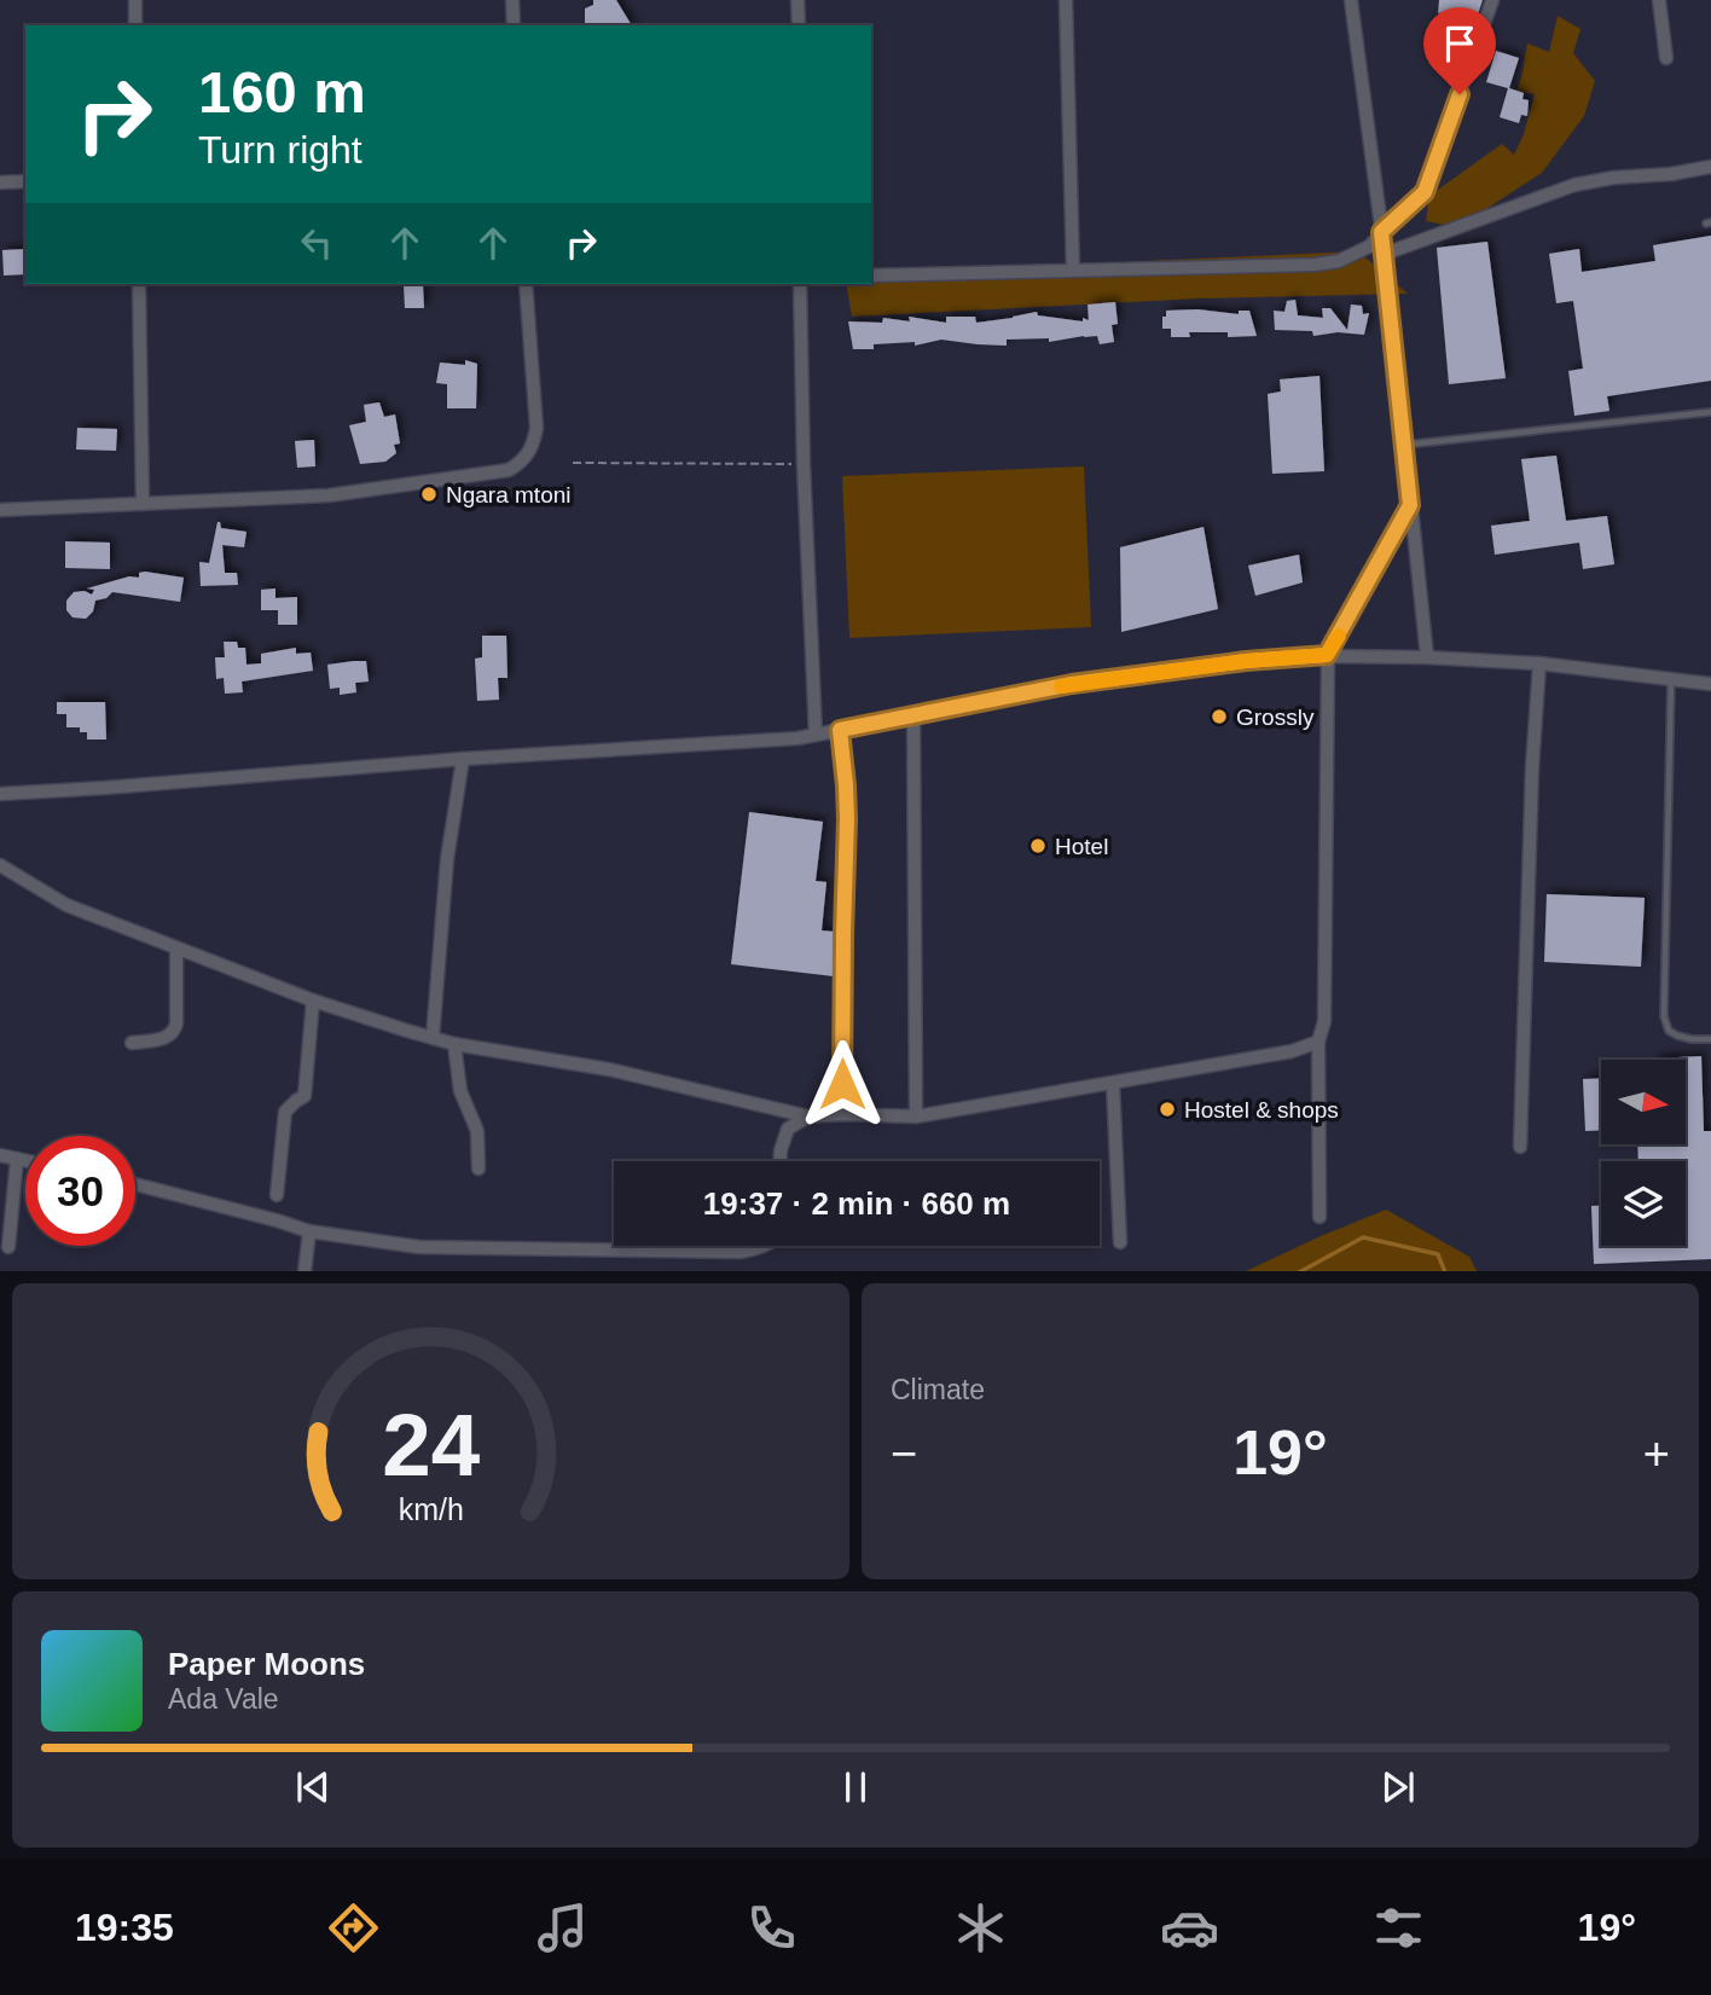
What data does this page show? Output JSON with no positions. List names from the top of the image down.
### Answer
{
  "places": [
    "Ngara mtoni",
    "Grossly",
    "Hotel",
    "Hostel & shops"
  ],
  "north": "right",
  "page": {
    "turn": ["160 m", "Turn right"],
    "limit": "30",
    "trip": "19:37 · 2 min · 660 m",
    "tile": "Climate",
    "heat": ["−", "19°", "+"],
    "song": ["Paper Moons", "Ada Vale"],
    "tabs": ["19:35", "19°"],
    "gauge": ["24", "km/h"]
  }
}
